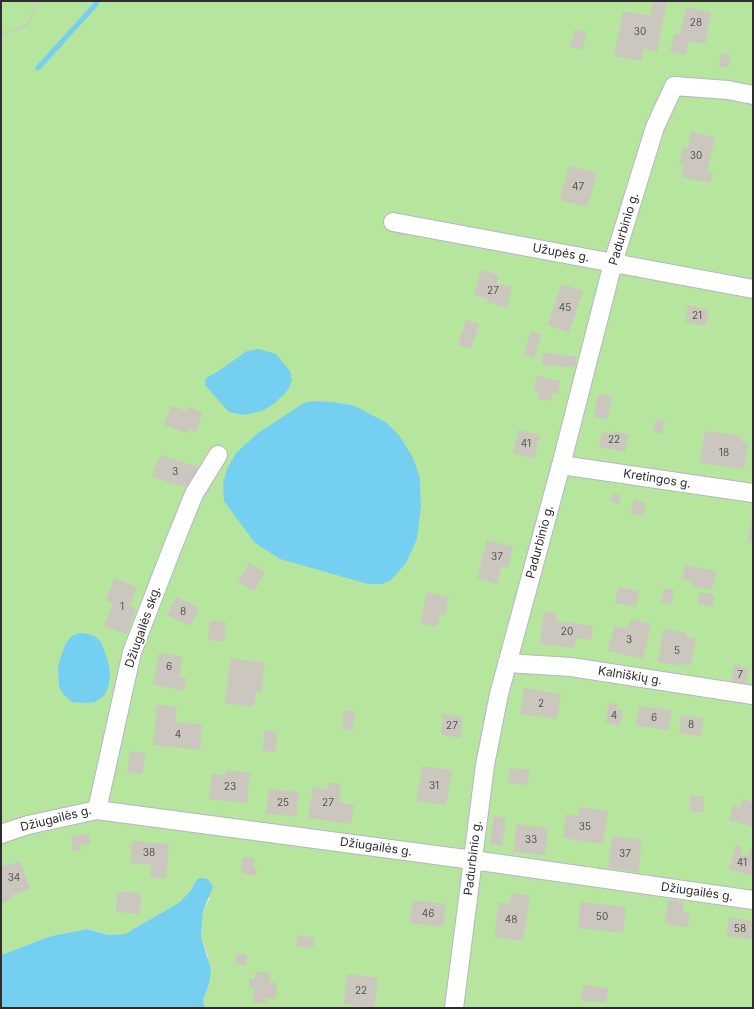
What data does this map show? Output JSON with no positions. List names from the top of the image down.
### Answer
{
  "streets": {
    "street": [
      "Padurbinio g.",
      "Užupės g.",
      "Kretingos g.",
      "Džiugailės skg.",
      "Kalniškių g.",
      "Džiugailės g."
    ]
  },
  "crossings": [
    ["Padurbinio g.", "Užupės g."],
    ["Padurbinio g.", "Kretingos g."],
    ["Padurbinio g.", "Kalniškių g."],
    ["Padurbinio g.", "Džiugailės g."],
    ["Džiugailės skg.", "Džiugailės g."]
  ],
  "house_numbers": [
    "28",
    "30",
    "30",
    "47",
    "27",
    "45",
    "21",
    "22",
    "41",
    "18",
    "3",
    "37",
    "1",
    "8",
    "20",
    "3",
    "5",
    "6",
    "7",
    "2",
    "4",
    "6",
    "8",
    "27",
    "4",
    "31",
    "23",
    "25",
    "27",
    "35",
    "33",
    "38",
    "37",
    "41",
    "34",
    "46",
    "50",
    "48",
    "58",
    "22"
  ]
}
